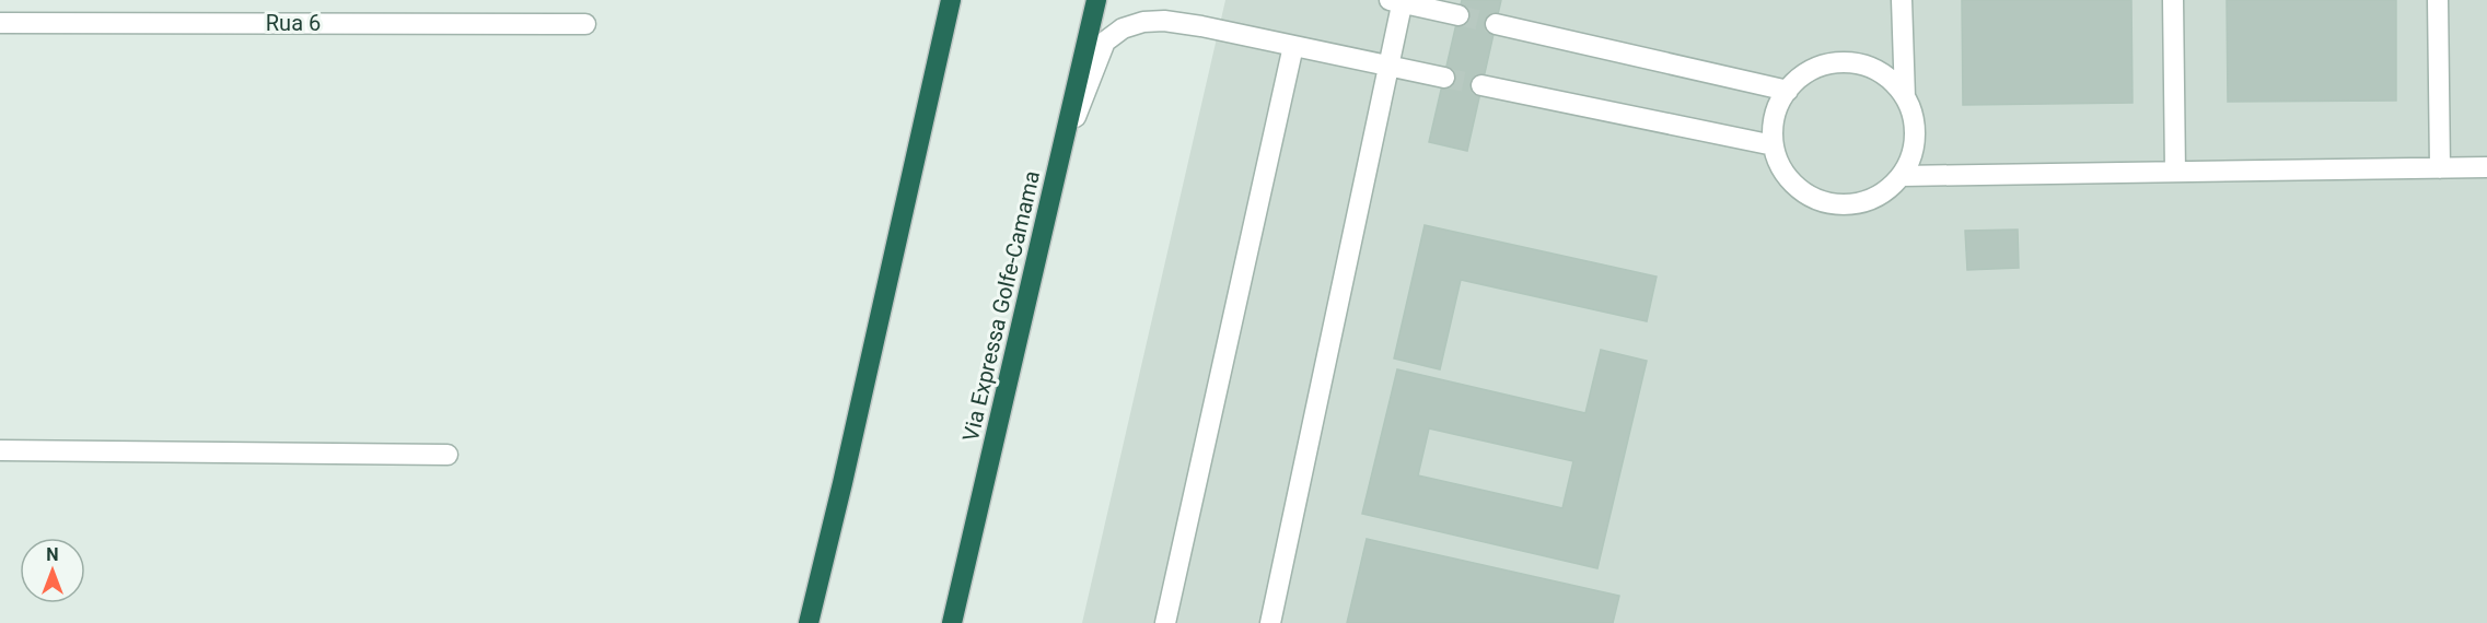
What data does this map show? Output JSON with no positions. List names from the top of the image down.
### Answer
{
  "streets": {
    "highway": ["Via Expressa Golfe-Camama"],
    "street": ["Rua 6"]
  },
  "north": "top"
}
